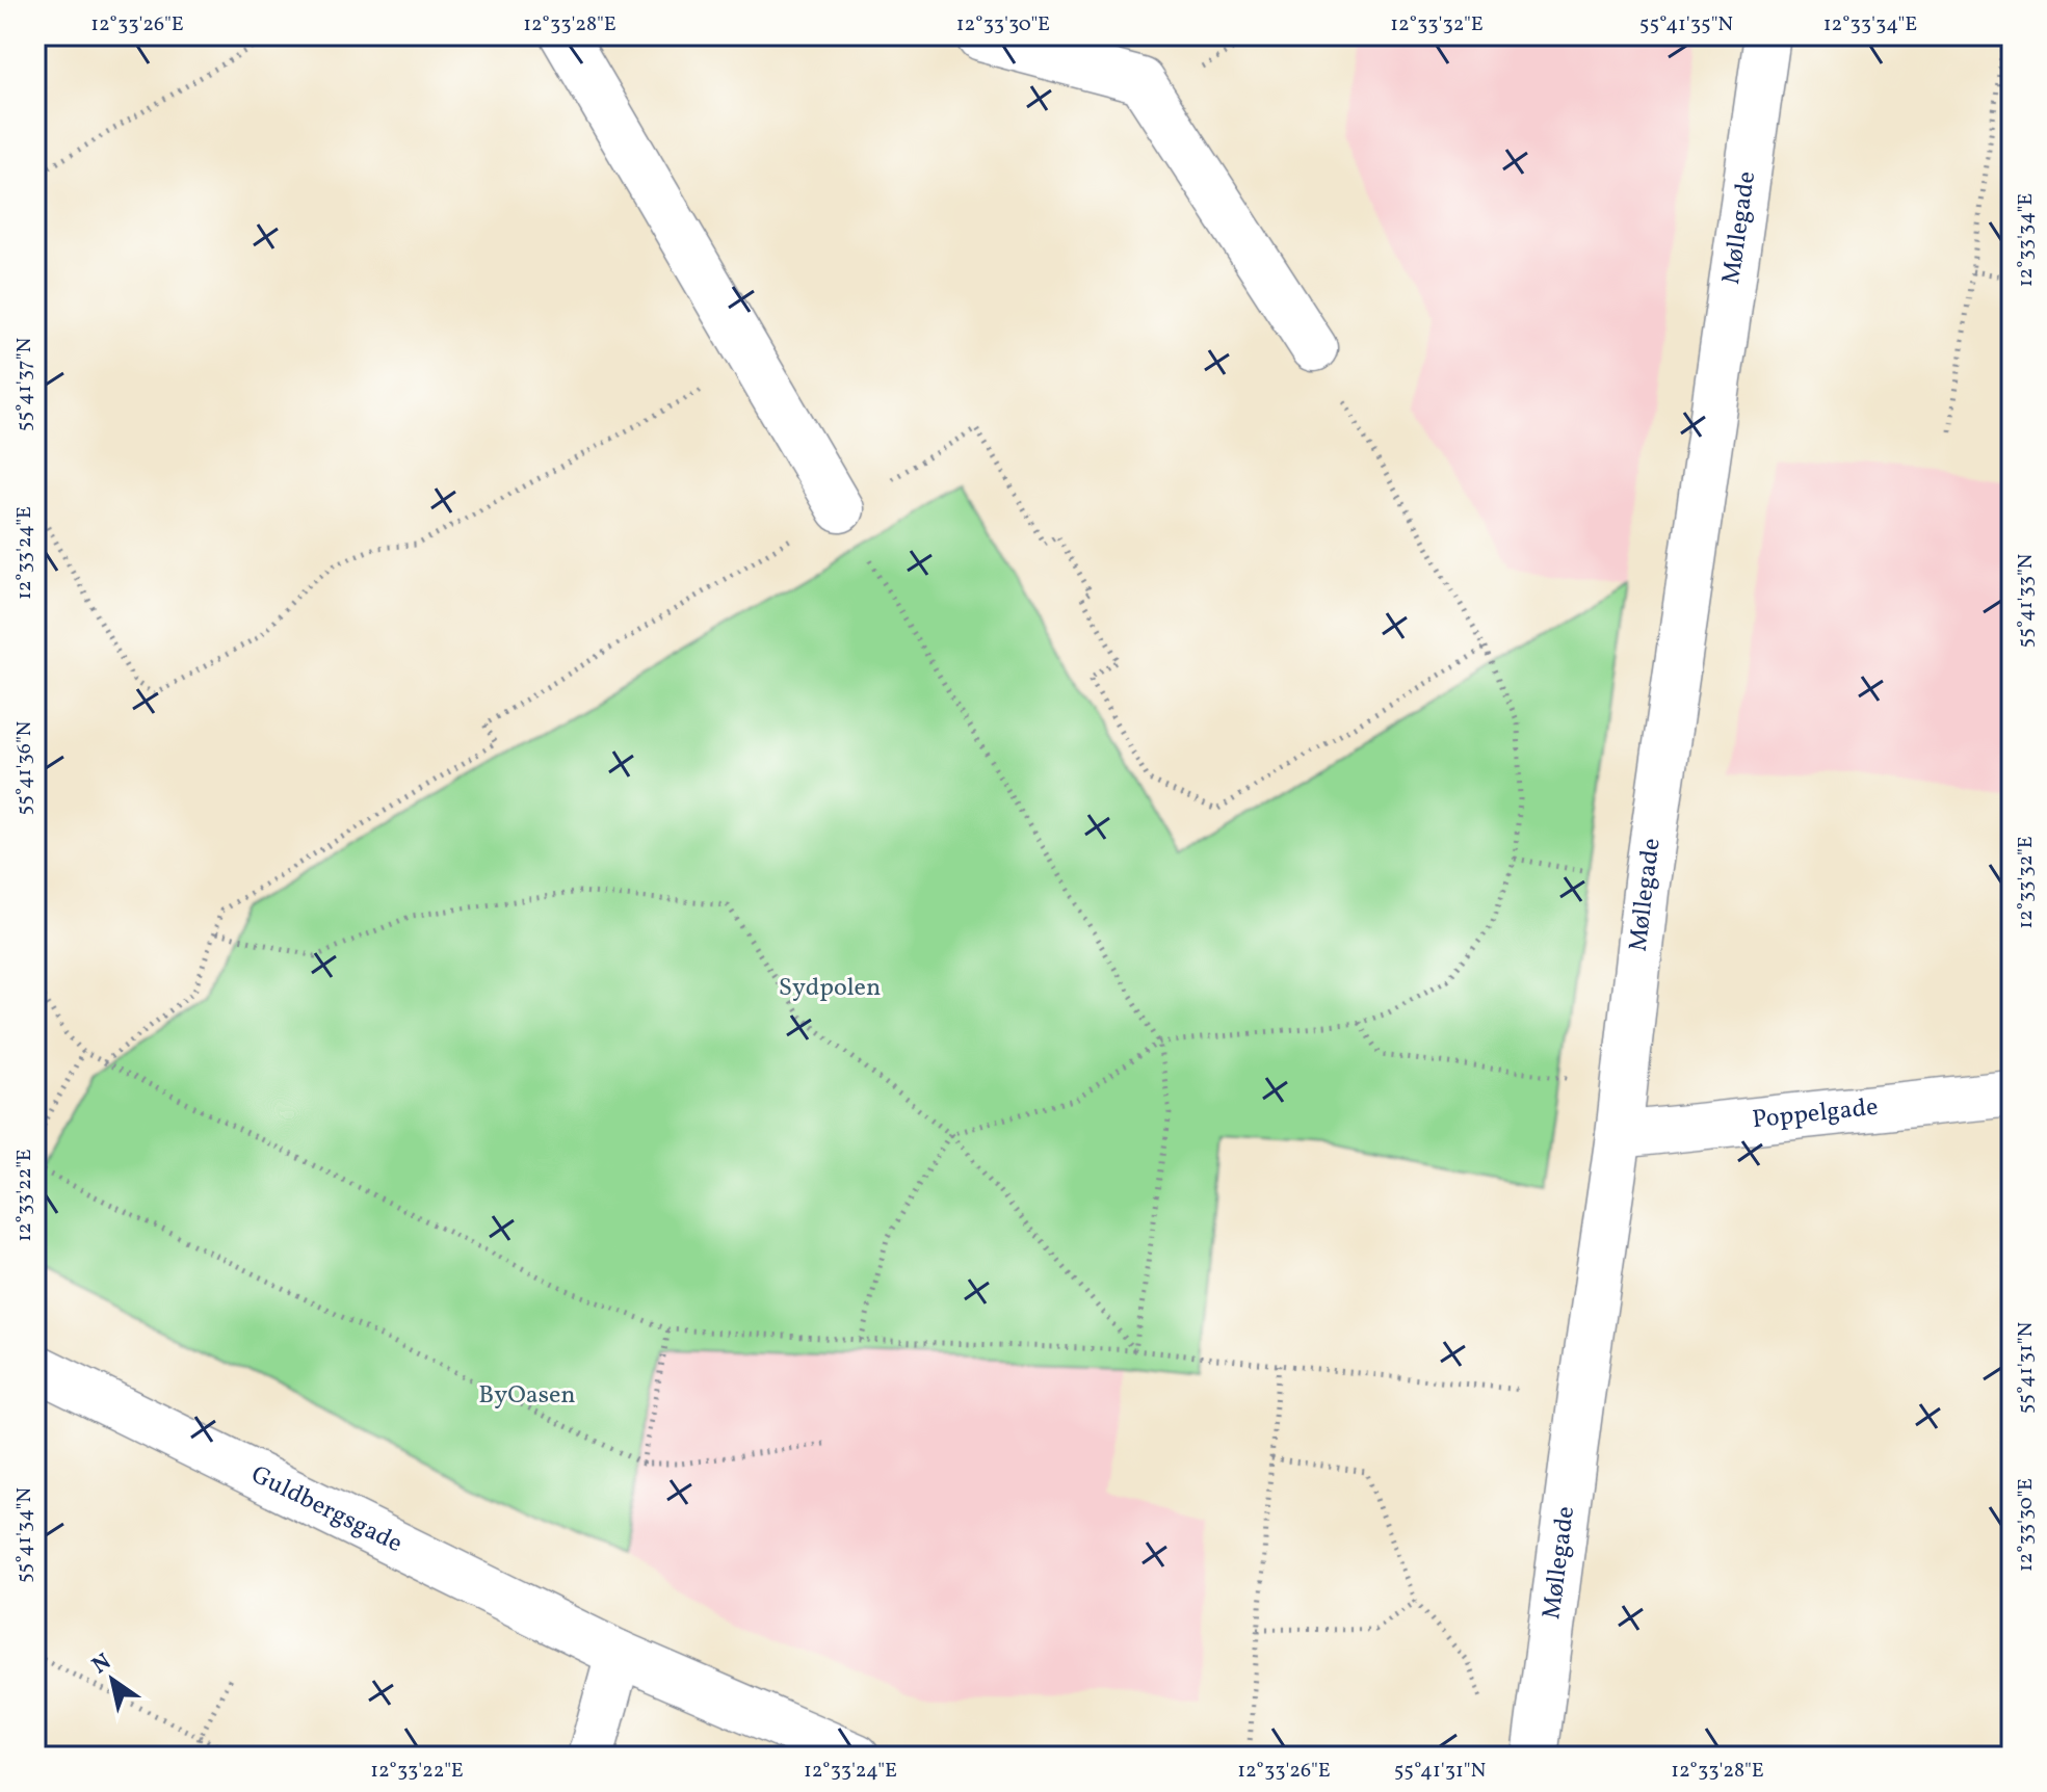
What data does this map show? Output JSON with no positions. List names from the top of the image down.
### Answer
{
  "streets": {
    "street": ["Møllegade", "Poppelgade", "Guldbergsgade"]
  },
  "crossings": [
    ["Møllegade", "Poppelgade"]
  ],
  "parks": ["Sydpolen", "ByOasen"],
  "north": "top left",
  "coordinates": [
    "12°33'26\"E",
    "12°33'28\"E",
    "12°33'30\"E",
    "12°33'32\"E",
    "55°41'35\"N",
    "12°33'34\"E",
    "55°41'37\"N",
    "12°33'24\"E",
    "55°41'33\"N",
    "55°41'36\"N",
    "12°33'22\"E",
    "55°41'31\"N",
    "55°41'34\"N"
  ]
}
